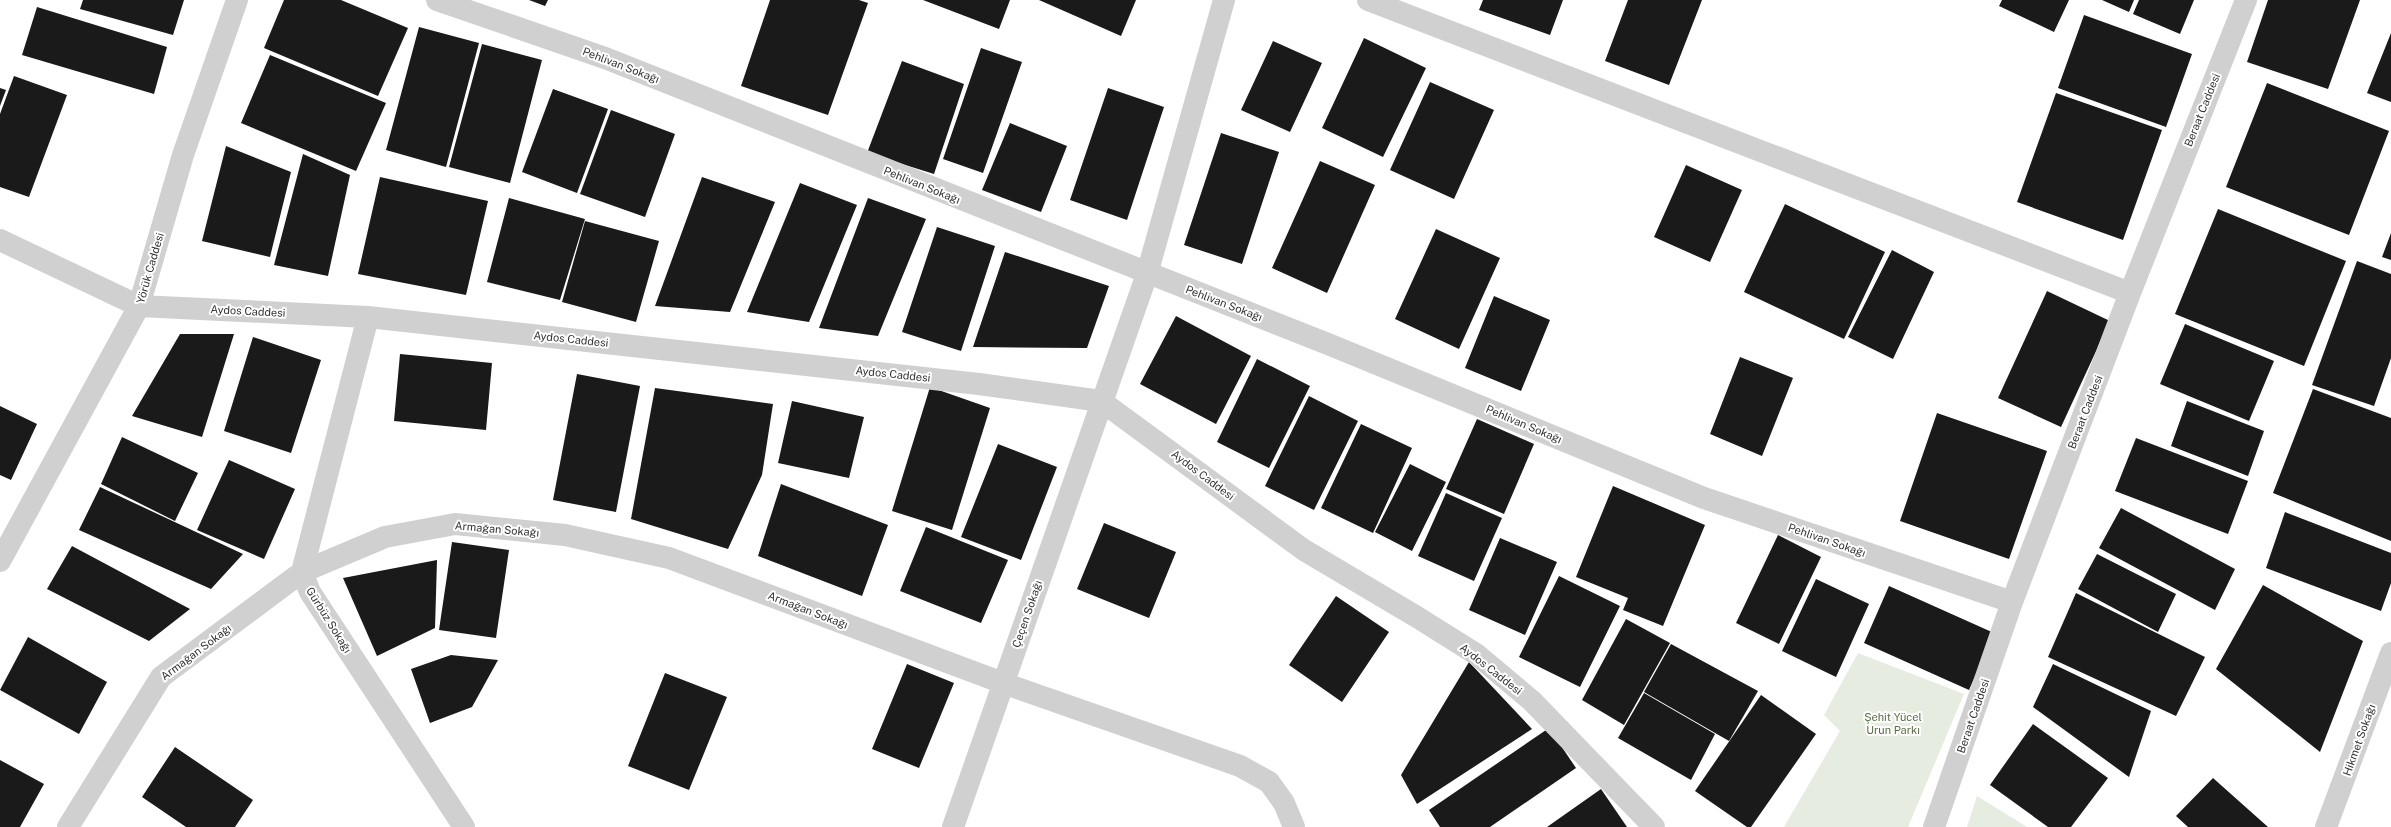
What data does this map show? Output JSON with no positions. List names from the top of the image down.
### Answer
{
  "streets": {
    "street": [
      "Pehlivan Sokağı",
      "Beraat Caddesi",
      "Yörük Caddesi",
      "Aydos Caddesi",
      "Armağan Sokağı",
      "Çeçen Sokağı",
      "Gürbüz Sokağı",
      "Hikmet Sokağı"
    ]
  },
  "crossings": [
    ["Pehlivan Sokağı", "Beraat Caddesi"],
    ["Pehlivan Sokağı", "Çeçen Sokağı"],
    ["Yörük Caddesi", "Aydos Caddesi"],
    ["Aydos Caddesi", "Çeçen Sokağı"],
    ["Armağan Sokağı", "Çeçen Sokağı"],
    ["Armağan Sokağı", "Gürbüz Sokağı"]
  ],
  "parks": ["Şehit Yücel Urun Parkı"]
}
